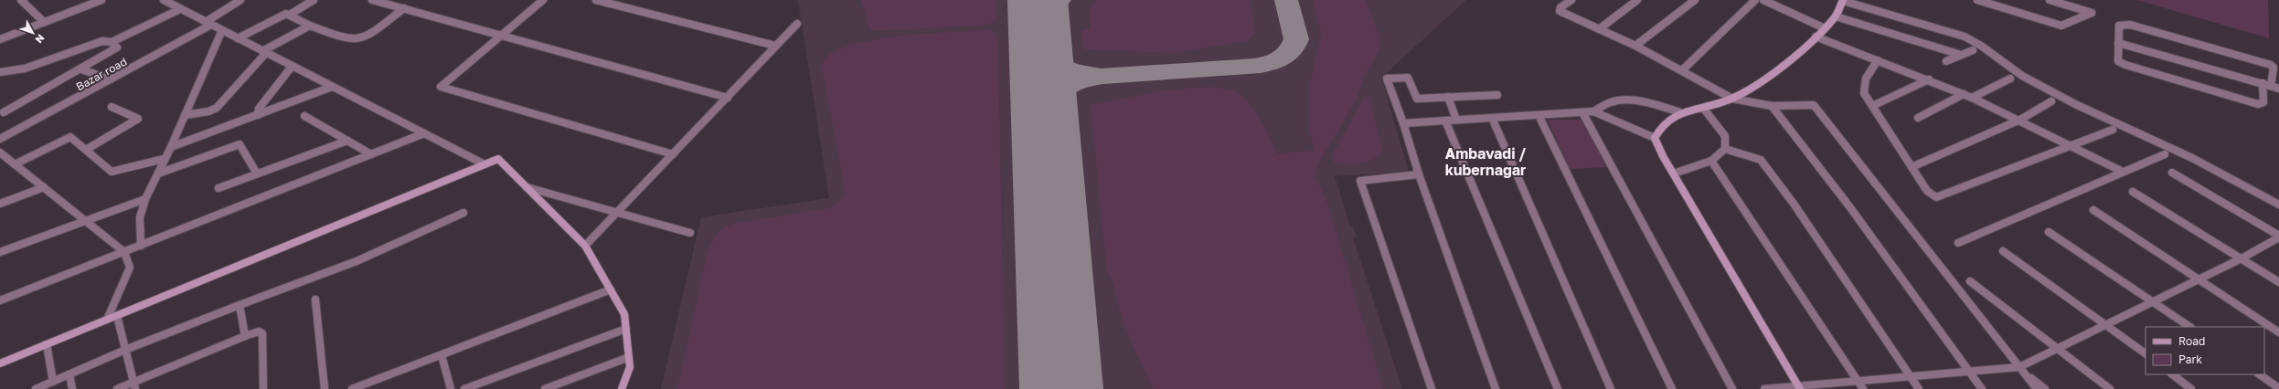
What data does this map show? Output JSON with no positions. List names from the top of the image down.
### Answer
{
  "streets": {
    "street": ["Bazar road"]
  },
  "districts": ["Ambavadi / kubernagar"],
  "legend": ["Road", "Park"],
  "north": "bottom right"
}
